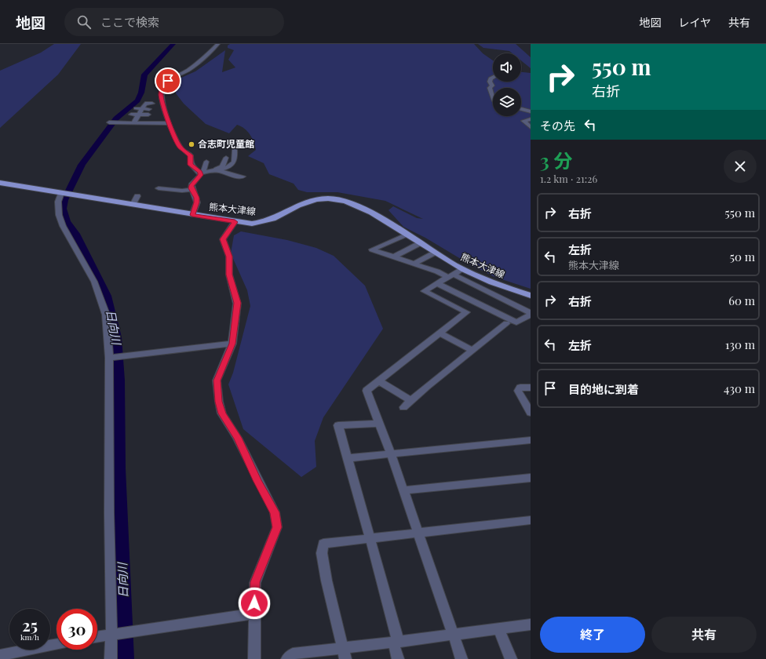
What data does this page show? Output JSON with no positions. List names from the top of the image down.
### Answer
{
  "streets": {
    "main road": ["熊本大津線"]
  },
  "water": ["日向川"],
  "places": ["合志町児童館"],
  "page": {
    "header": "地図",
    "search": "ここで検索",
    "nav": ["地図", "レイヤ", "共有"],
    "turn": ["550 m", "右折"],
    "then": "その先",
    "heading": ["3 分", "1.2 km · 21:26"],
    "list": [
      {
        "name": "右折",
        "value": "550 m"
      },
      {
        "name": "左折",
        "note": "熊本大津線",
        "value": "50 m"
      },
      {
        "name": "右折",
        "value": "60 m"
      },
      {
        "name": "左折",
        "value": "130 m"
      },
      {
        "name": "目的地に到着",
        "value": "430 m"
      }
    ],
    "speed": "25 km/h",
    "limit": "30",
    "buttons": ["終了", "共有"]
  }
}
